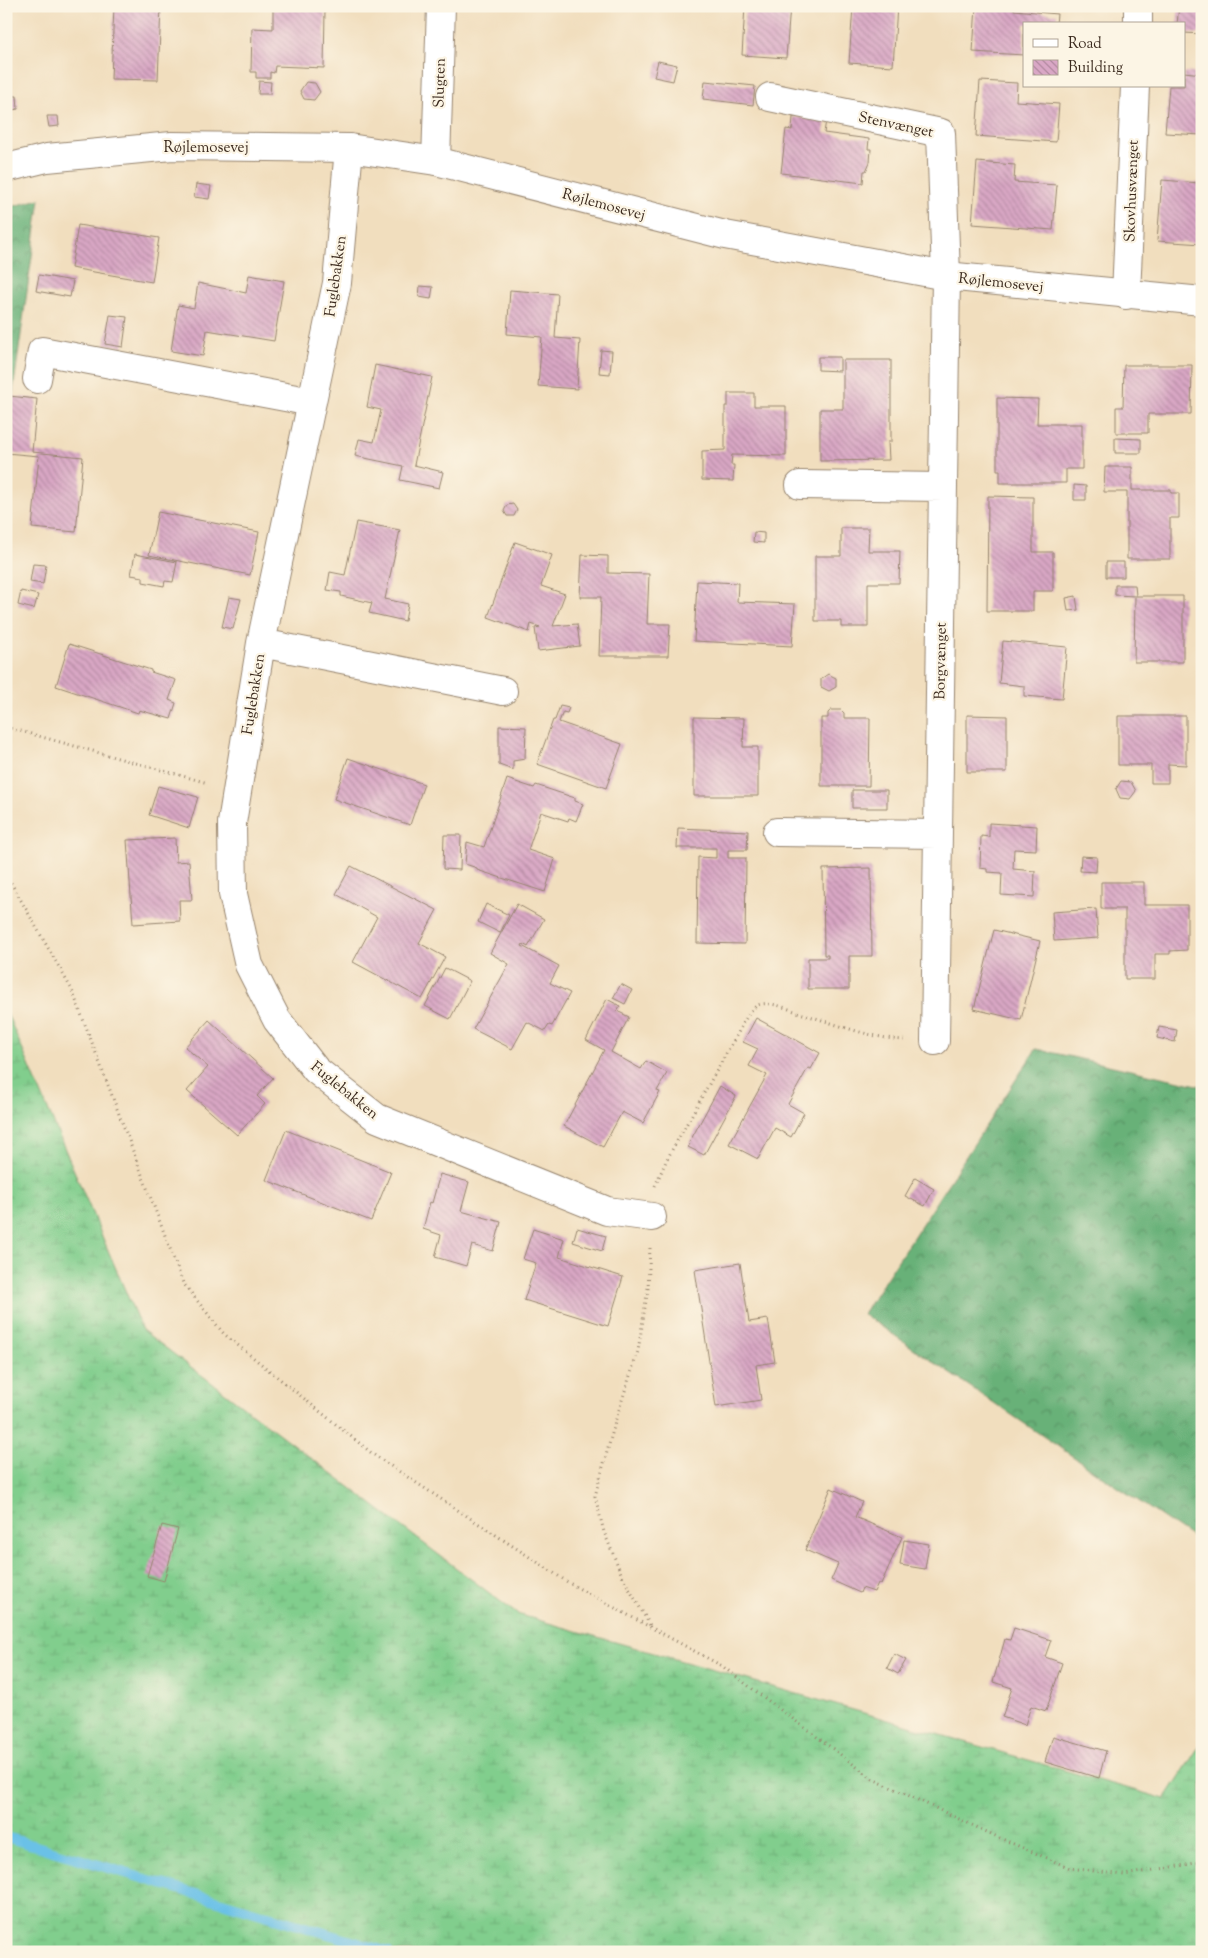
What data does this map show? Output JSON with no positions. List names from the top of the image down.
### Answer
{
  "streets": {
    "street": [
      "Slugten",
      "Stenvænget",
      "Røjlemosevej",
      "Skovhusvænget",
      "Fuglebakken",
      "Borgvænget"
    ]
  },
  "crossings": [
    ["Slugten", "Røjlemosevej"],
    ["Stenvænget", "Røjlemosevej"],
    ["Stenvænget", "Borgvænget"],
    ["Røjlemosevej", "Skovhusvænget"],
    ["Røjlemosevej", "Fuglebakken"],
    ["Røjlemosevej", "Borgvænget"]
  ],
  "legend": ["Road", "Building"]
}
